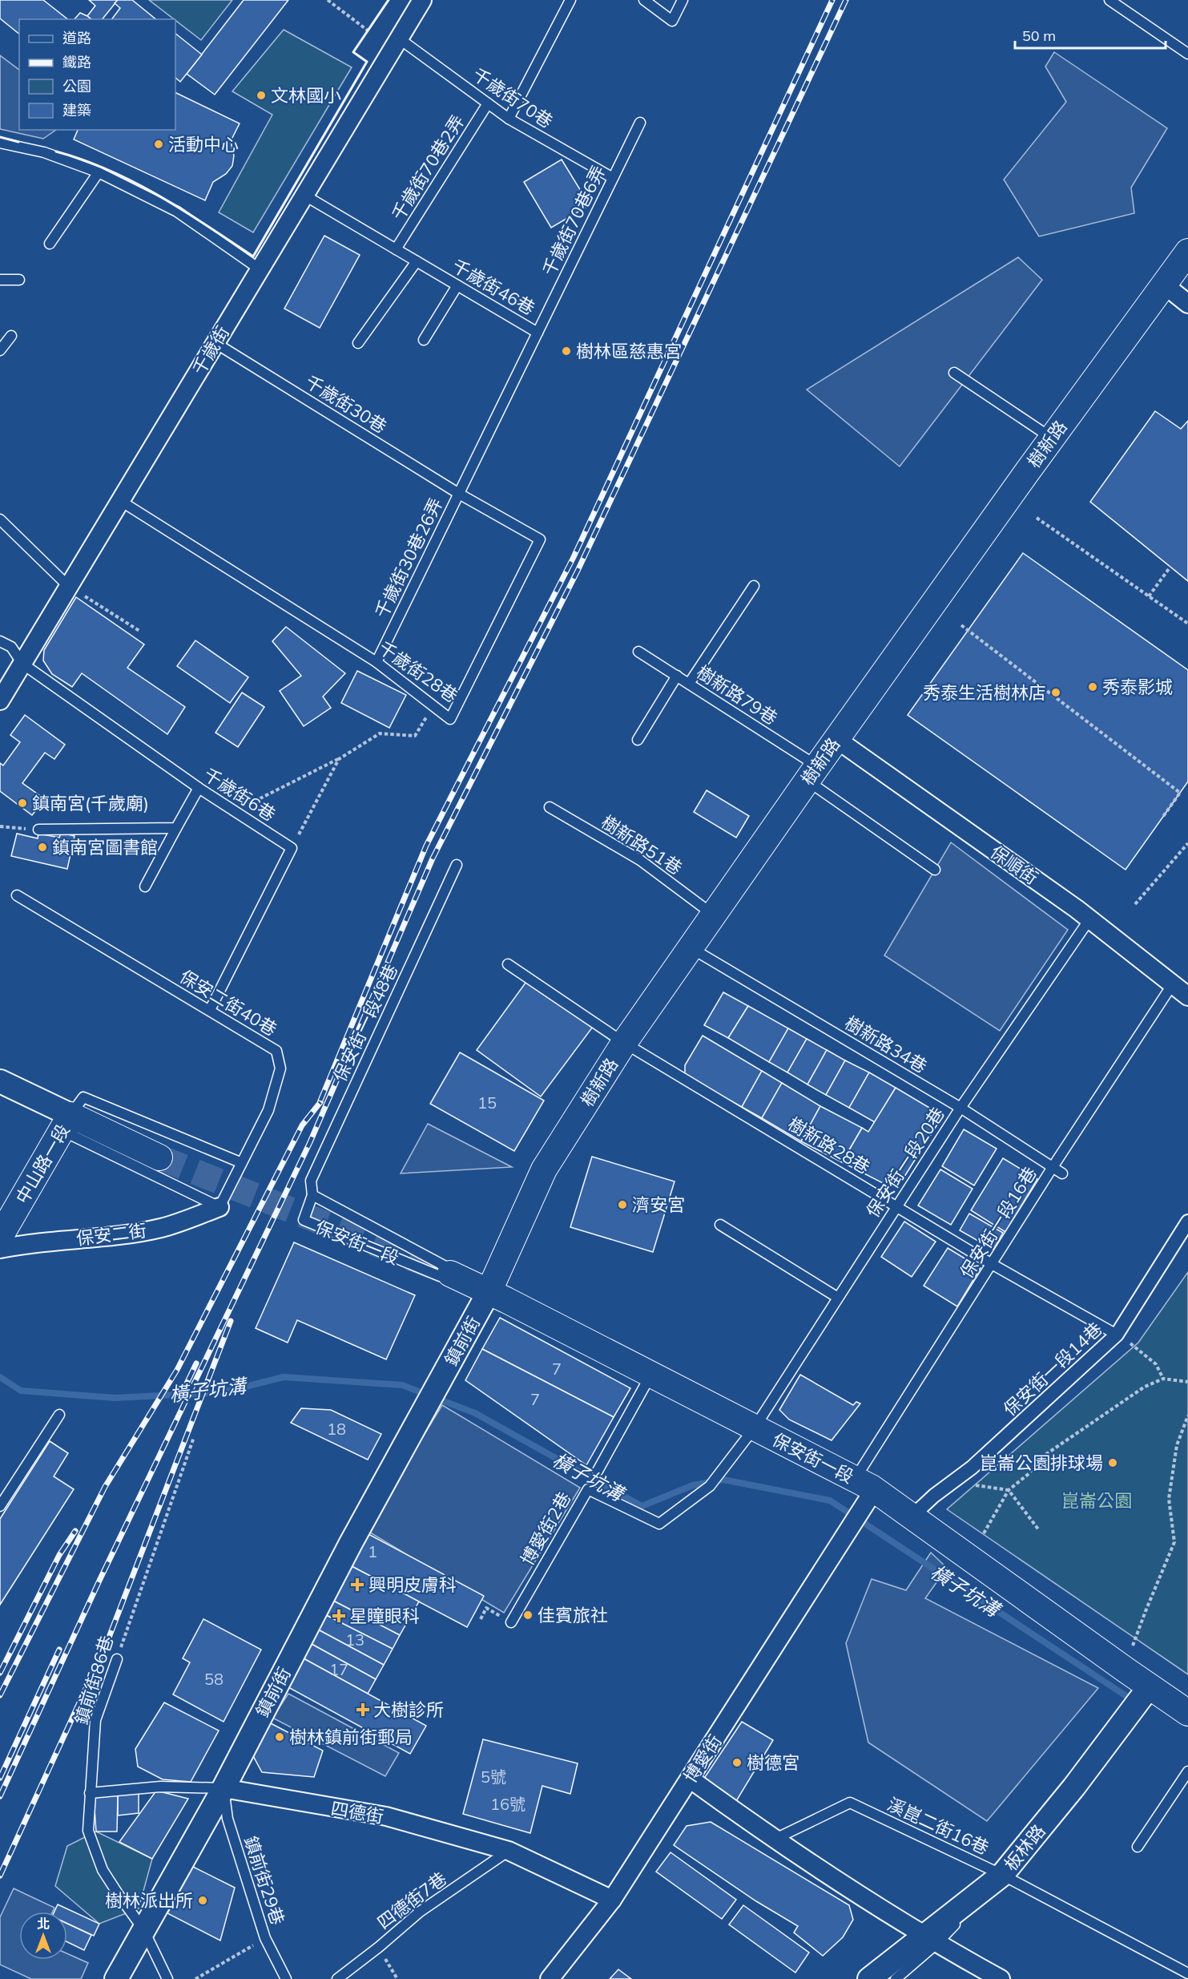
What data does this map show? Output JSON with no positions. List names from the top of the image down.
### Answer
{
  "streets": {
    "main road": ["樹新路", "中山路一段", "保安街一段"],
    "street": [
      "千歲街",
      "保順街",
      "保安二街",
      "鎮前街",
      "保安街一段14巷",
      "博愛街",
      "四德街",
      "板林路"
    ],
    "lane": [
      "千歲街70巷",
      "千歲街70巷2弄",
      "千歲街70巷6弄",
      "千歲街46巷",
      "千歲街30巷",
      "千歲街30巷26弄",
      "千歲街28巷",
      "樹新路79巷",
      "千歲街6巷",
      "樹新路51巷",
      "保安二街40巷",
      "保安街一段48巷",
      "樹新路34巷",
      "樹新路28巷",
      "保安街一段20巷",
      "保安街一段16巷",
      "博愛街2巷",
      "鎮前街86巷",
      "溪崑二街16巷",
      "鎮前街29巷",
      "四德街7巷"
    ]
  },
  "crossings": [
    ["千歲街70巷", "千歲街70巷2弄"],
    ["千歲街70巷", "千歲街70巷6弄"],
    ["千歲街70巷", "千歲街"],
    ["千歲街70巷2弄", "千歲街46巷"],
    ["千歲街70巷6弄", "千歲街46巷"],
    ["千歲街46巷", "千歲街"],
    ["千歲街46巷", "千歲街30巷"],
    ["千歲街46巷", "千歲街30巷26弄"],
    ["千歲街46巷", "千歲街28巷"],
    ["千歲街", "千歲街30巷"],
    ["千歲街", "千歲街28巷"],
    ["千歲街", "千歲街6巷"],
    ["千歲街30巷", "千歲街30巷26弄"],
    ["千歲街30巷", "千歲街28巷"],
    ["樹新路", "樹新路79巷"],
    ["樹新路", "樹新路51巷"],
    ["樹新路", "保順街"],
    ["樹新路", "樹新路34巷"],
    ["樹新路", "樹新路28巷"],
    ["樹新路", "保安街一段"],
    ["樹新路", "鎮前街"],
    ["千歲街30巷26弄", "千歲街28巷"],
    ["保順街", "保安街一段20巷"],
    ["保順街", "保安街一段16巷"],
    ["保安二街40巷", "保安二街"],
    ["保安街一段48巷", "保安街一段"],
    ["樹新路34巷", "保安街一段20巷"],
    ["樹新路34巷", "保安街一段16巷"],
    ["樹新路28巷", "保安街一段20巷"],
    ["樹新路28巷", "保安街一段16巷"],
    ["樹新路28巷", "保安街一段14巷"],
    ["保安街一段20巷", "保安街一段"],
    ["保安街一段20巷", "博愛街2巷"],
    ["保安街一段16巷", "保安街一段"],
    ["保安街一段16巷", "博愛街"],
    ["保安街一段", "鎮前街"],
    ["保安街一段", "保安街一段14巷"],
    ["保安街一段", "博愛街2巷"],
    ["保安街一段", "博愛街"],
    ["保安街一段", "板林路"],
    ["鎮前街", "鎮前街86巷"],
    ["鎮前街", "四德街"],
    ["鎮前街", "鎮前街29巷"],
    ["鎮前街86巷", "四德街"],
    ["博愛街", "四德街"],
    ["四德街", "鎮前街29巷"],
    ["四德街", "四德街7巷"],
    ["溪崑二街16巷", "板林路"]
  ],
  "water": ["橫子坑溝"],
  "parks": ["崑崙公園"],
  "places": {
    "other": [
      "文林國小",
      "活動中心",
      "樹林區慈惠宮",
      "秀泰影城",
      "秀泰生活樹林店",
      "鎮南宮(千歲廟)",
      "鎮南宮圖書館",
      "濟安宮",
      "崑崙公園排球場",
      "佳賓旅社",
      "樹林鎮前街郵局",
      "樹德宮",
      "樹林派出所"
    ],
    "health": ["興明皮膚科", "星瞳眼科", "大樹診所"]
  },
  "house_numbers": [
    "15",
    "7",
    "7",
    "18",
    "1",
    "13",
    "17",
    "58",
    "5號",
    "16號"
  ],
  "legend": [
    "道路",
    "鐵路",
    "公園",
    "建築"
  ],
  "scale_bar": "50 m",
  "north": "top"
}
